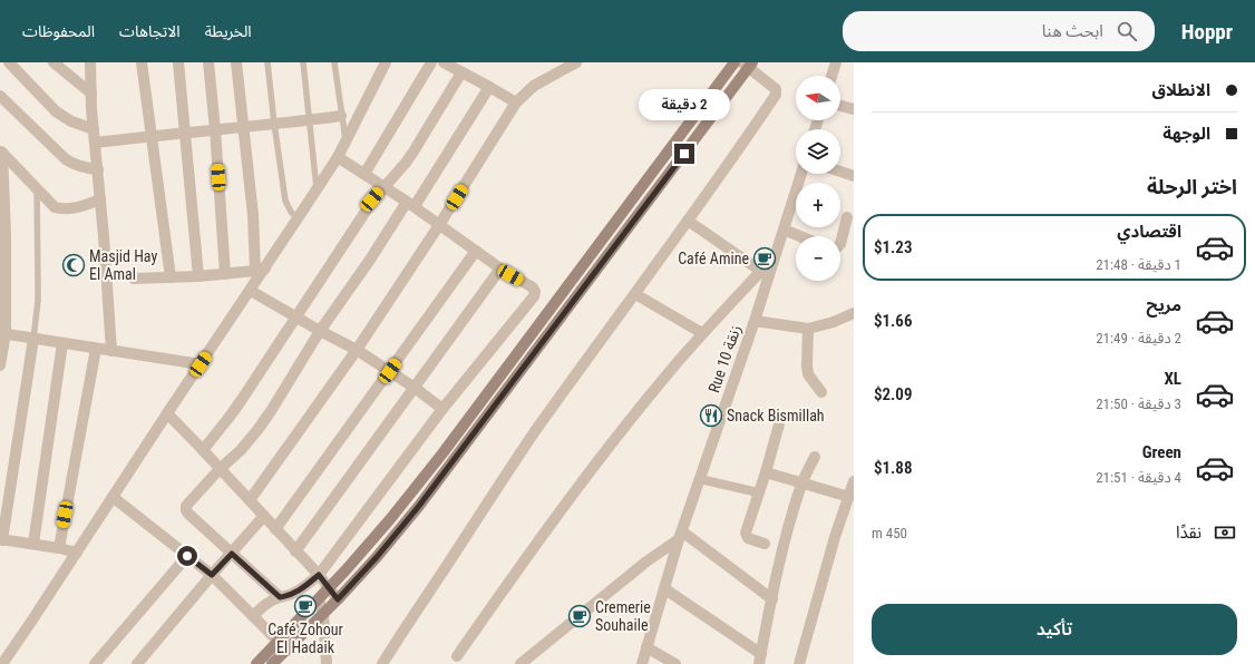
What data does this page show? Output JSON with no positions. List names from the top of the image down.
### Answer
{
  "streets": {
    "street": ["Rue 10 زنقة"]
  },
  "places": {
    "cafe": ["Café Amine", "Café Zohour El Hadaik", "Cremerie Souhaile"],
    "mosque": ["Masjid Hay El Amal"],
    "restaurant": ["Snack Bismillah"]
  },
  "north": "left",
  "page": {
    "header": "Hoppr",
    "search": "ابحث هنا",
    "nav": ["الخريطة", "الاتجاهات", "المحفوظات"],
    "banner": ["الانطلاق", "الوجهة"],
    "map_buttons": ["+", "−"],
    "bubble": "2 دقيقة",
    "heading": "اختر الرحلة",
    "list": [
      {
        "name": "اقتصادي",
        "note": "1 دقيقة · 21:48",
        "value": "$1.23"
      },
      {
        "name": "مريح",
        "note": "2 دقيقة · 21:49",
        "value": "$1.66"
      },
      {
        "name": "XL",
        "note": "3 دقيقة · 21:50",
        "value": "$2.09"
      },
      {
        "name": "Green",
        "note": "4 دقيقة · 21:51",
        "value": "$1.88"
      }
    ],
    "pay": ["نقدًا", "450 m"],
    "buttons": "تأكيد"
  }
}
